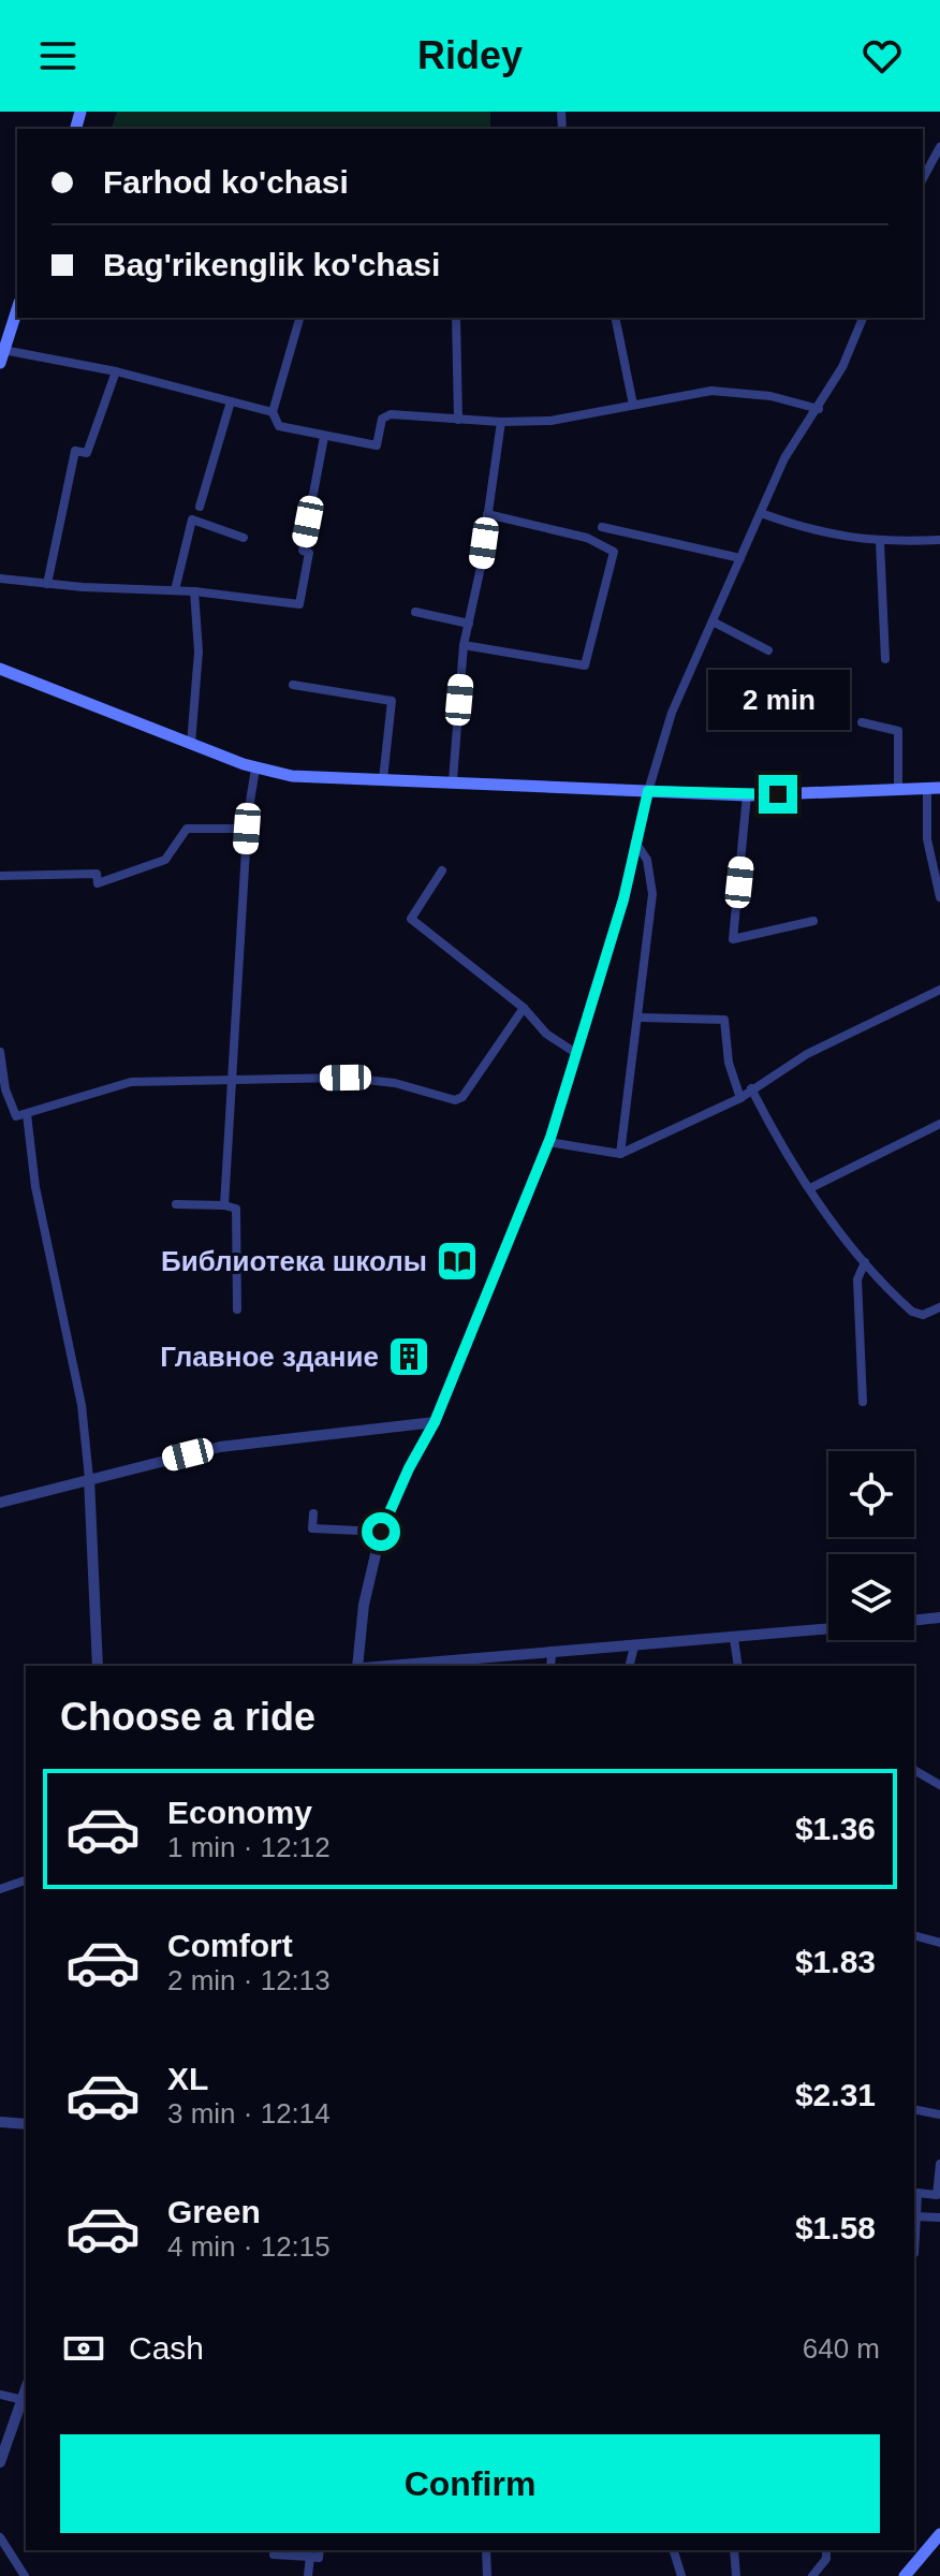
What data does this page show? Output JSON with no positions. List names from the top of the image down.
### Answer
{
  "places": {
    "library": ["Библиотека школы"],
    "building": ["Главное здание"]
  },
  "page": {
    "header": "Ridey",
    "banner": ["Farhod ko'chasi", "Bag'rikenglik ko'chasi"],
    "bubble": "2 min",
    "heading": "Choose a ride",
    "list": [
      {
        "name": "Economy",
        "note": "1 min · 12:12",
        "value": "$1.36"
      },
      {
        "name": "Comfort",
        "note": "2 min · 12:13",
        "value": "$1.83"
      },
      {
        "name": "XL",
        "note": "3 min · 12:14",
        "value": "$2.31"
      },
      {
        "name": "Green",
        "note": "4 min · 12:15",
        "value": "$1.58"
      }
    ],
    "pay": ["Cash", "640 m"],
    "buttons": "Confirm"
  }
}
